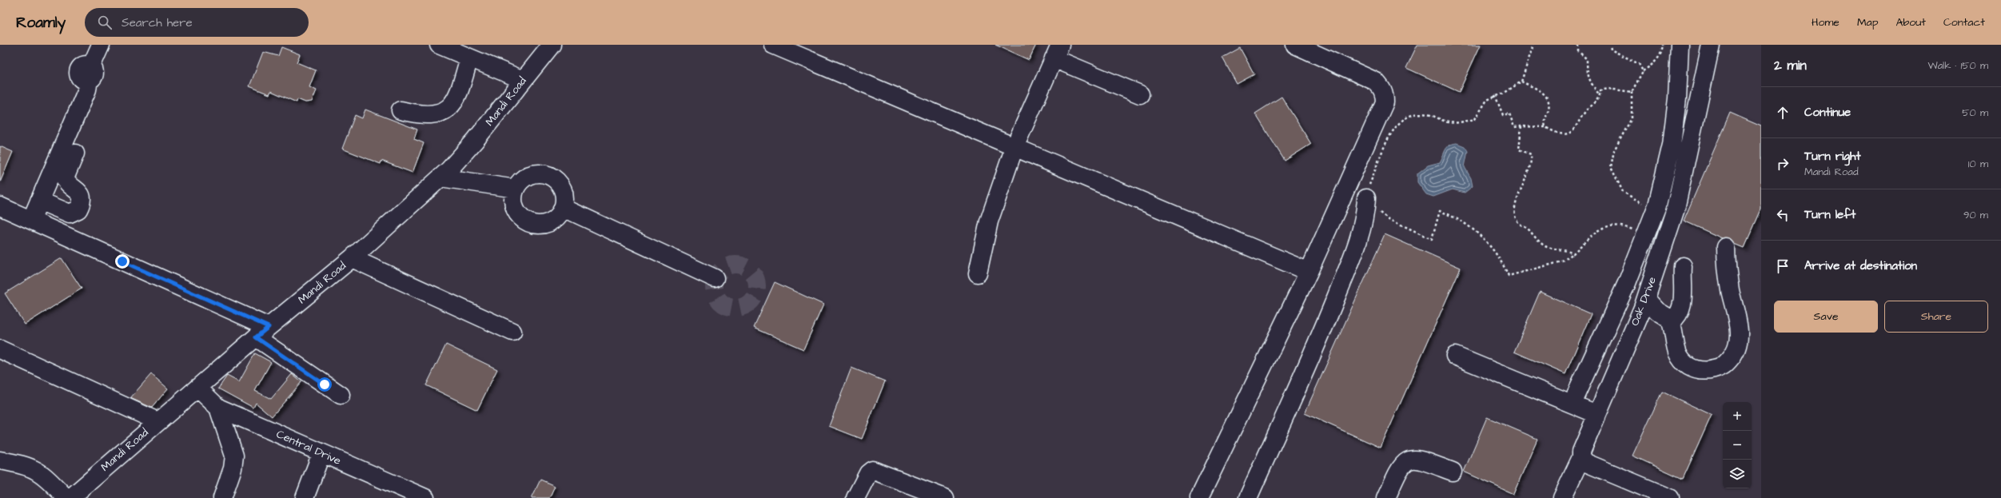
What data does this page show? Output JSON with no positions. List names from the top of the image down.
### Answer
{
  "streets": {
    "street": ["Mandi Road", "Oak Drive", "Central Drive"]
  },
  "crossings": [
    ["Mandi Road", "Central Drive"]
  ],
  "page": {
    "header": "Roamly",
    "search": "Search here",
    "nav": [
      "Home",
      "Map",
      "About",
      "Contact"
    ],
    "heading": ["2 min", "Walk · 150 m"],
    "list": [
      ["Continue", "50 m"],
      ["Turn right", "Mandi Road", "10 m"],
      ["Turn left", "90 m"],
      "Arrive at destination"
    ],
    "buttons": ["Save", "Share"],
    "map_buttons": ["+", "−"]
  }
}
